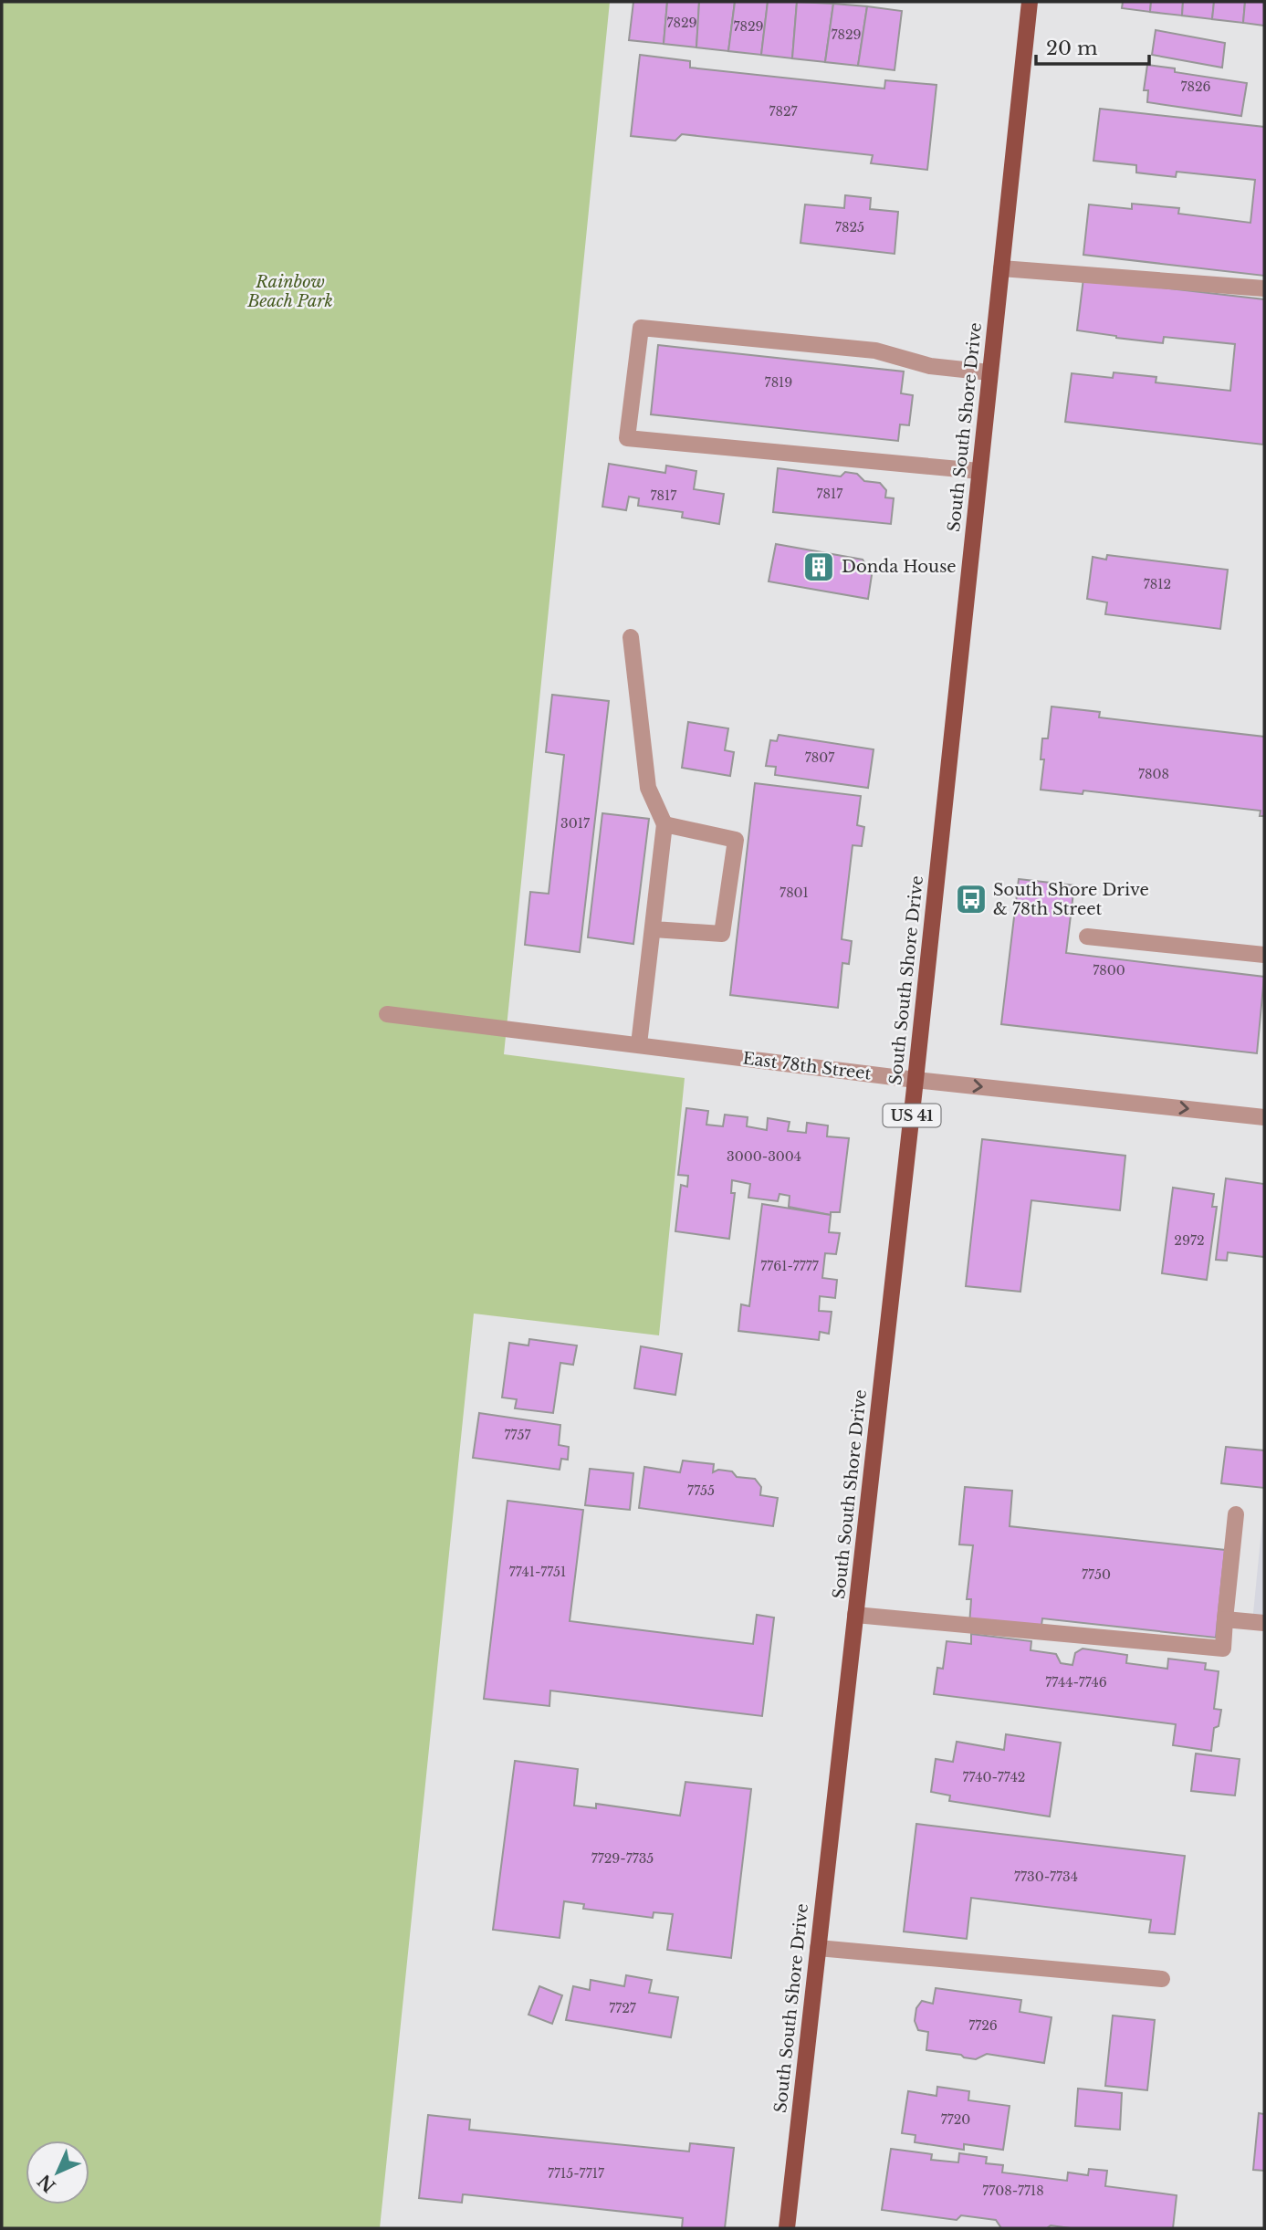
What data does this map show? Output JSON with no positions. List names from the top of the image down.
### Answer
{
  "streets": {
    "main road": ["South South Shore Drive", "US 41"],
    "street": ["East 78th Street"]
  },
  "crossings": [
    ["South South Shore Drive", "East 78th Street"]
  ],
  "one_way": ["East 78th Street"],
  "parks": ["Rainbow Beach Park"],
  "places": {
    "building": ["Donda House"],
    "bus stop": ["South Shore Drive & 78th Street"]
  },
  "house_numbers": [
    "7829",
    "7829",
    "7829",
    "7826",
    "7827",
    "7825",
    "7819",
    "7817",
    "7817",
    "7812",
    "7807",
    "7808",
    "3017",
    "7801",
    "7800",
    "3000-3004",
    "2972",
    "7761-7777",
    "7757",
    "7755",
    "7741-7751",
    "7750",
    "7744-7746",
    "7740-7742",
    "7729-7735",
    "7730-7734",
    "7727",
    "7726",
    "7720",
    "7715-7717",
    "7708-7718"
  ],
  "scale_bar": "20 m",
  "north": "bottom left"
}
